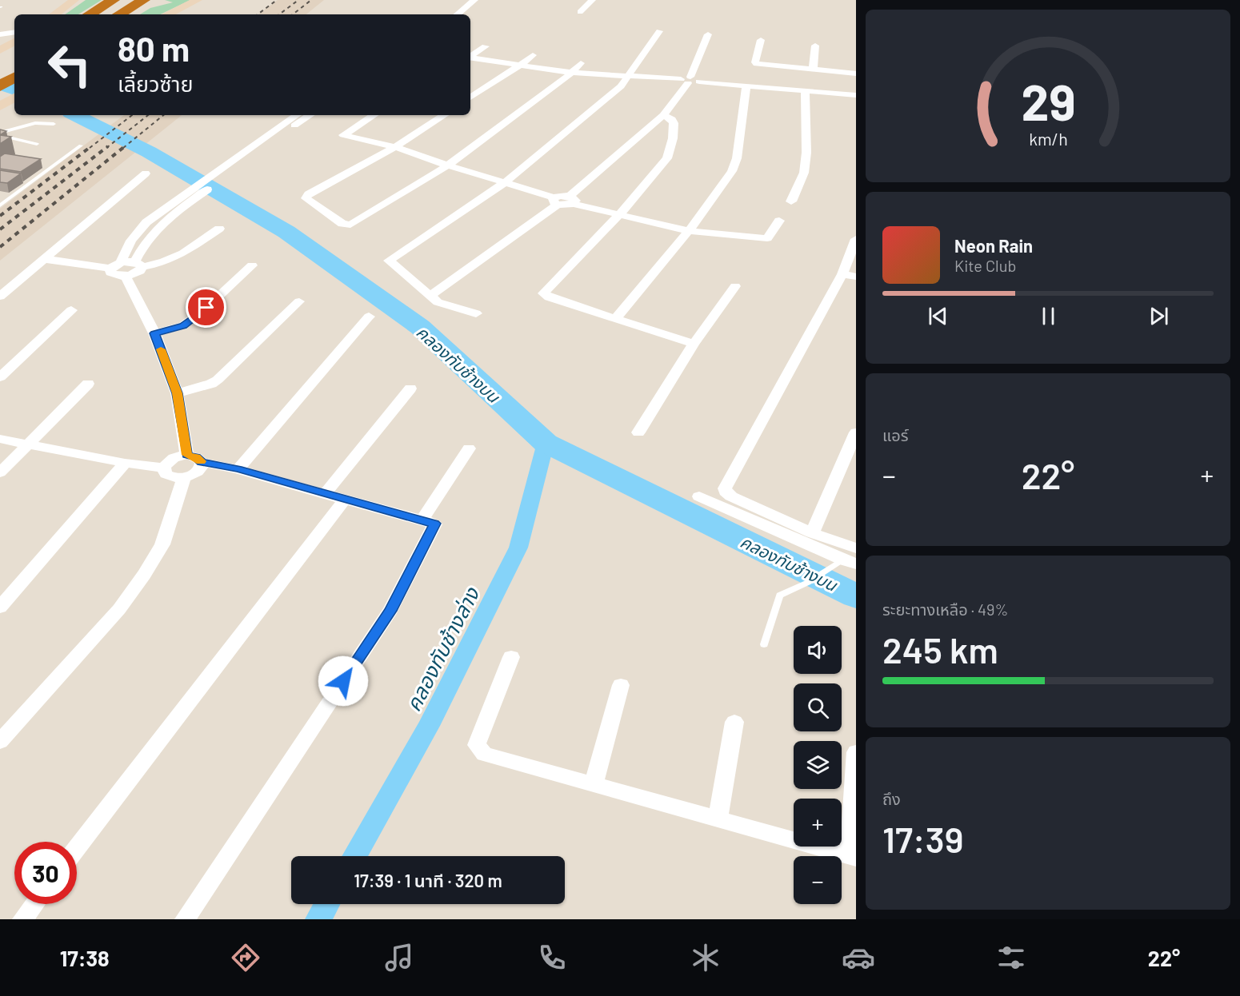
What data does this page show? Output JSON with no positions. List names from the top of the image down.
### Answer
{
  "water": ["คลองทับช้างบน", "คลองทับช้างล่าง"],
  "page": {
    "turn": ["80 m", "เลี้ยวซ้าย"],
    "song": ["Neon Rain", "Kite Club"],
    "tile": [
      "แอร์",
      ["ระยะทางเหลือ · 49%", "245 km"],
      ["ถึง", "17:39"]
    ],
    "heat": ["−", "22°", "+"],
    "map_buttons": ["+", "−"],
    "limit": "30",
    "trip": "17:39 · 1 นาที · 320 m",
    "tabs": ["17:38", "22°"],
    "gauge": ["29", "km/h"]
  }
}
